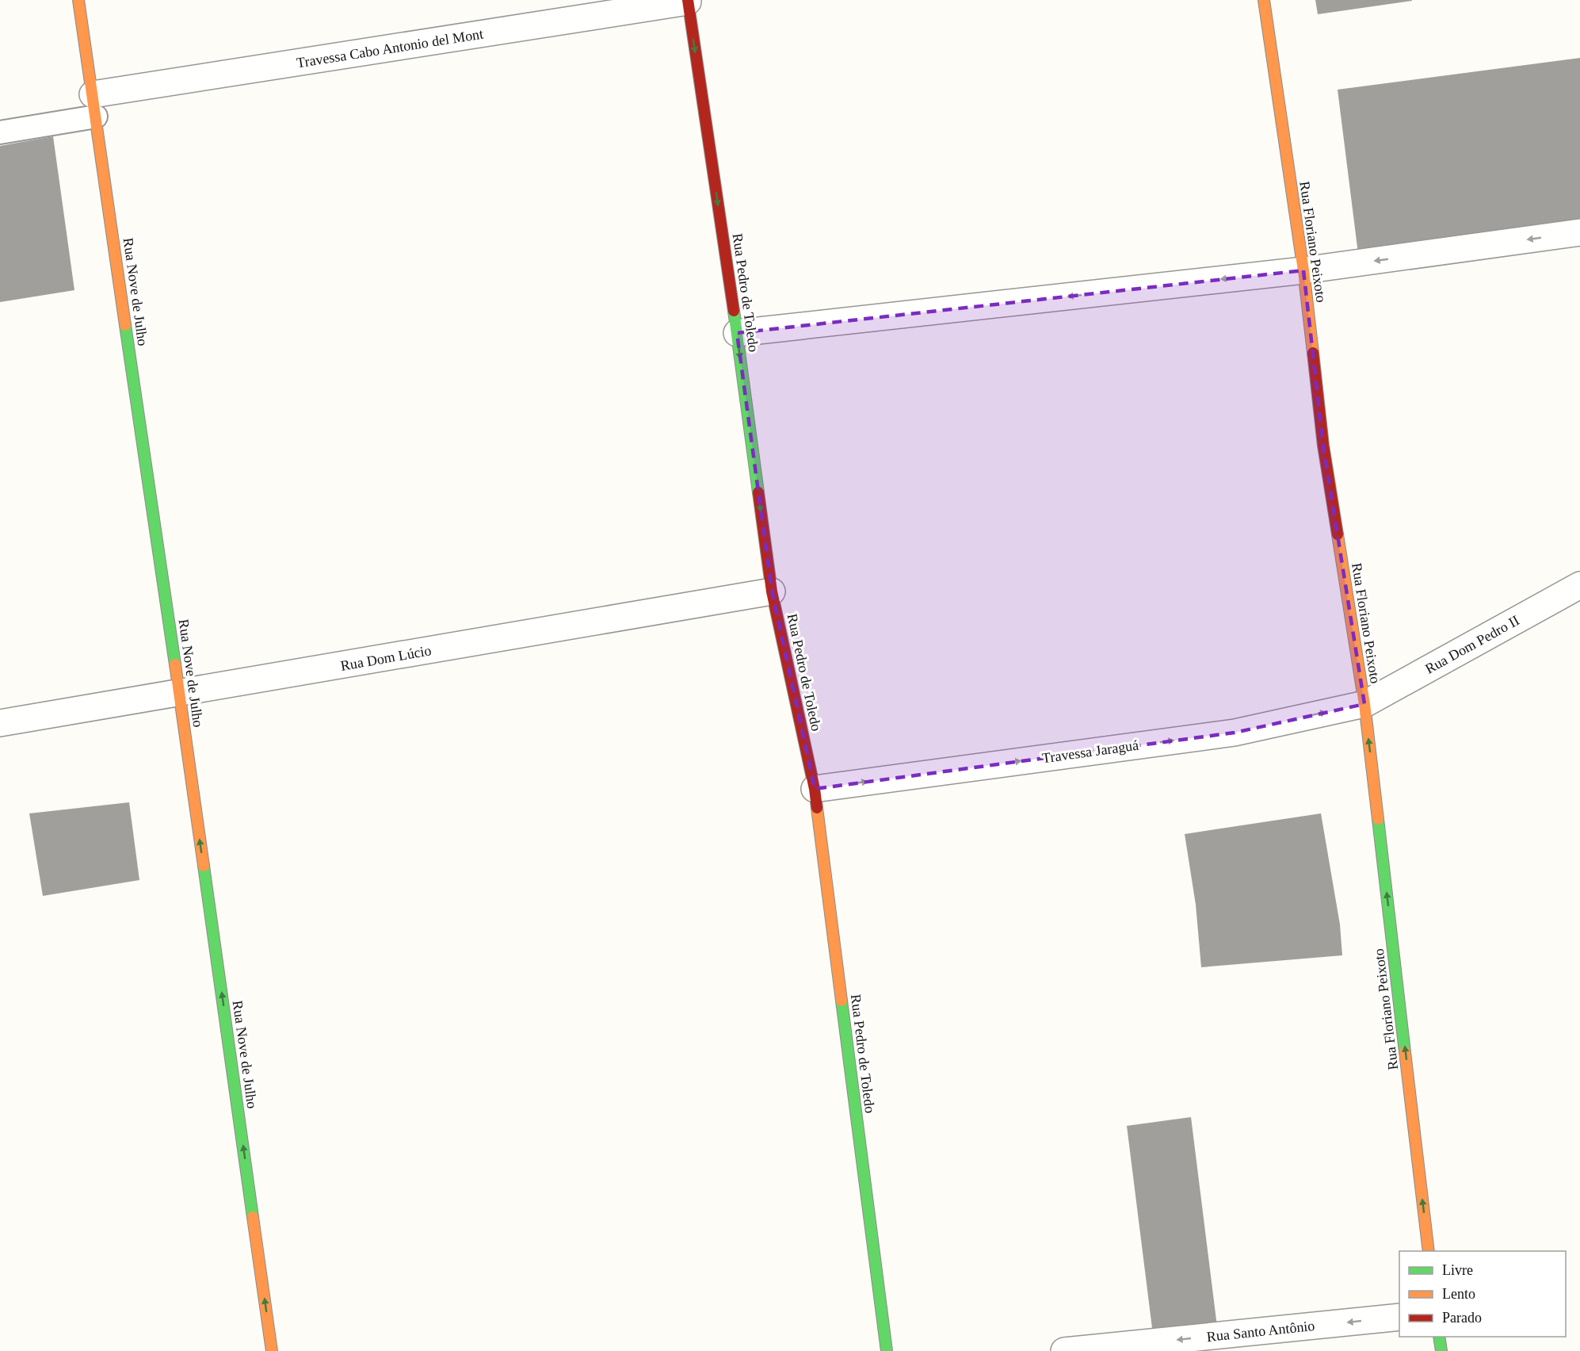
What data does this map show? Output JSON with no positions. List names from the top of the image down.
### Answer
{
  "streets": {
    "main road": ["Rua Floriano Peixoto", "Rua Nove de Julho", "Rua Pedro de Toledo"],
    "street": [
      "Travessa Cabo Antonio del Mont",
      "Rua Dom Pedro II",
      "Rua Dom Lúcio",
      "Travessa Jaraguá",
      "Rua Santo Antônio"
    ]
  },
  "crossings": [
    ["Travessa Cabo Antonio del Mont", "Rua Nove de Julho"],
    ["Travessa Cabo Antonio del Mont", "Rua Pedro de Toledo"],
    ["Rua Floriano Peixoto", "Rua Dom Pedro II"],
    ["Rua Floriano Peixoto", "Travessa Jaraguá"],
    ["Rua Nove de Julho", "Rua Dom Lúcio"],
    ["Rua Pedro de Toledo", "Rua Dom Lúcio"],
    ["Rua Pedro de Toledo", "Travessa Jaraguá"],
    ["Rua Dom Pedro II", "Travessa Jaraguá"]
  ],
  "one_way": [
    "Rua Floriano Peixoto",
    "Rua Nove de Julho",
    "Rua Pedro de Toledo",
    "Travessa Jaraguá",
    "Rua Santo Antônio"
  ],
  "legend": ["Livre", "Lento", "Parado"]
}
